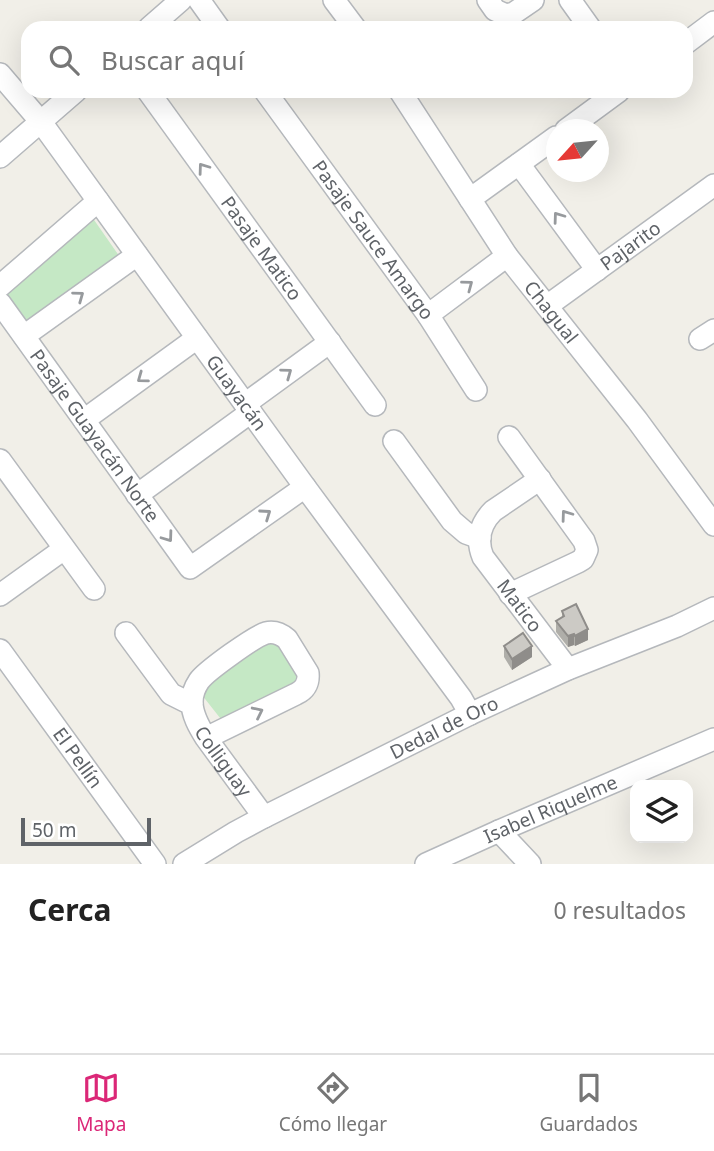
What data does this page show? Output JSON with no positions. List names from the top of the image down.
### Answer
{
  "streets": {
    "street": [
      "Pasaje Sauce Amargo",
      "Pajarito",
      "Pasaje Matico",
      "Chagual",
      "Guayacán",
      "Pasaje Guayacán Norte",
      "Matico",
      "Dedal de Oro",
      "El Pellín",
      "Colliguay",
      "Isabel Riquelme"
    ]
  },
  "crossings": [
    ["Pajarito", "Chagual"],
    ["Guayacán", "Pasaje Guayacán Norte"],
    ["Guayacán", "Dedal de Oro"],
    ["Matico", "Dedal de Oro"],
    ["Dedal de Oro", "Colliguay"]
  ],
  "one_way": ["Pasaje Matico"],
  "scale_bar": "50 m",
  "north": "bottom left",
  "page": {
    "search": "Buscar aquí",
    "scale": "50 m",
    "heading": ["Cerca", "0 resultados"],
    "nav": ["Mapa", "Cómo llegar", "Guardados"]
  }
}
